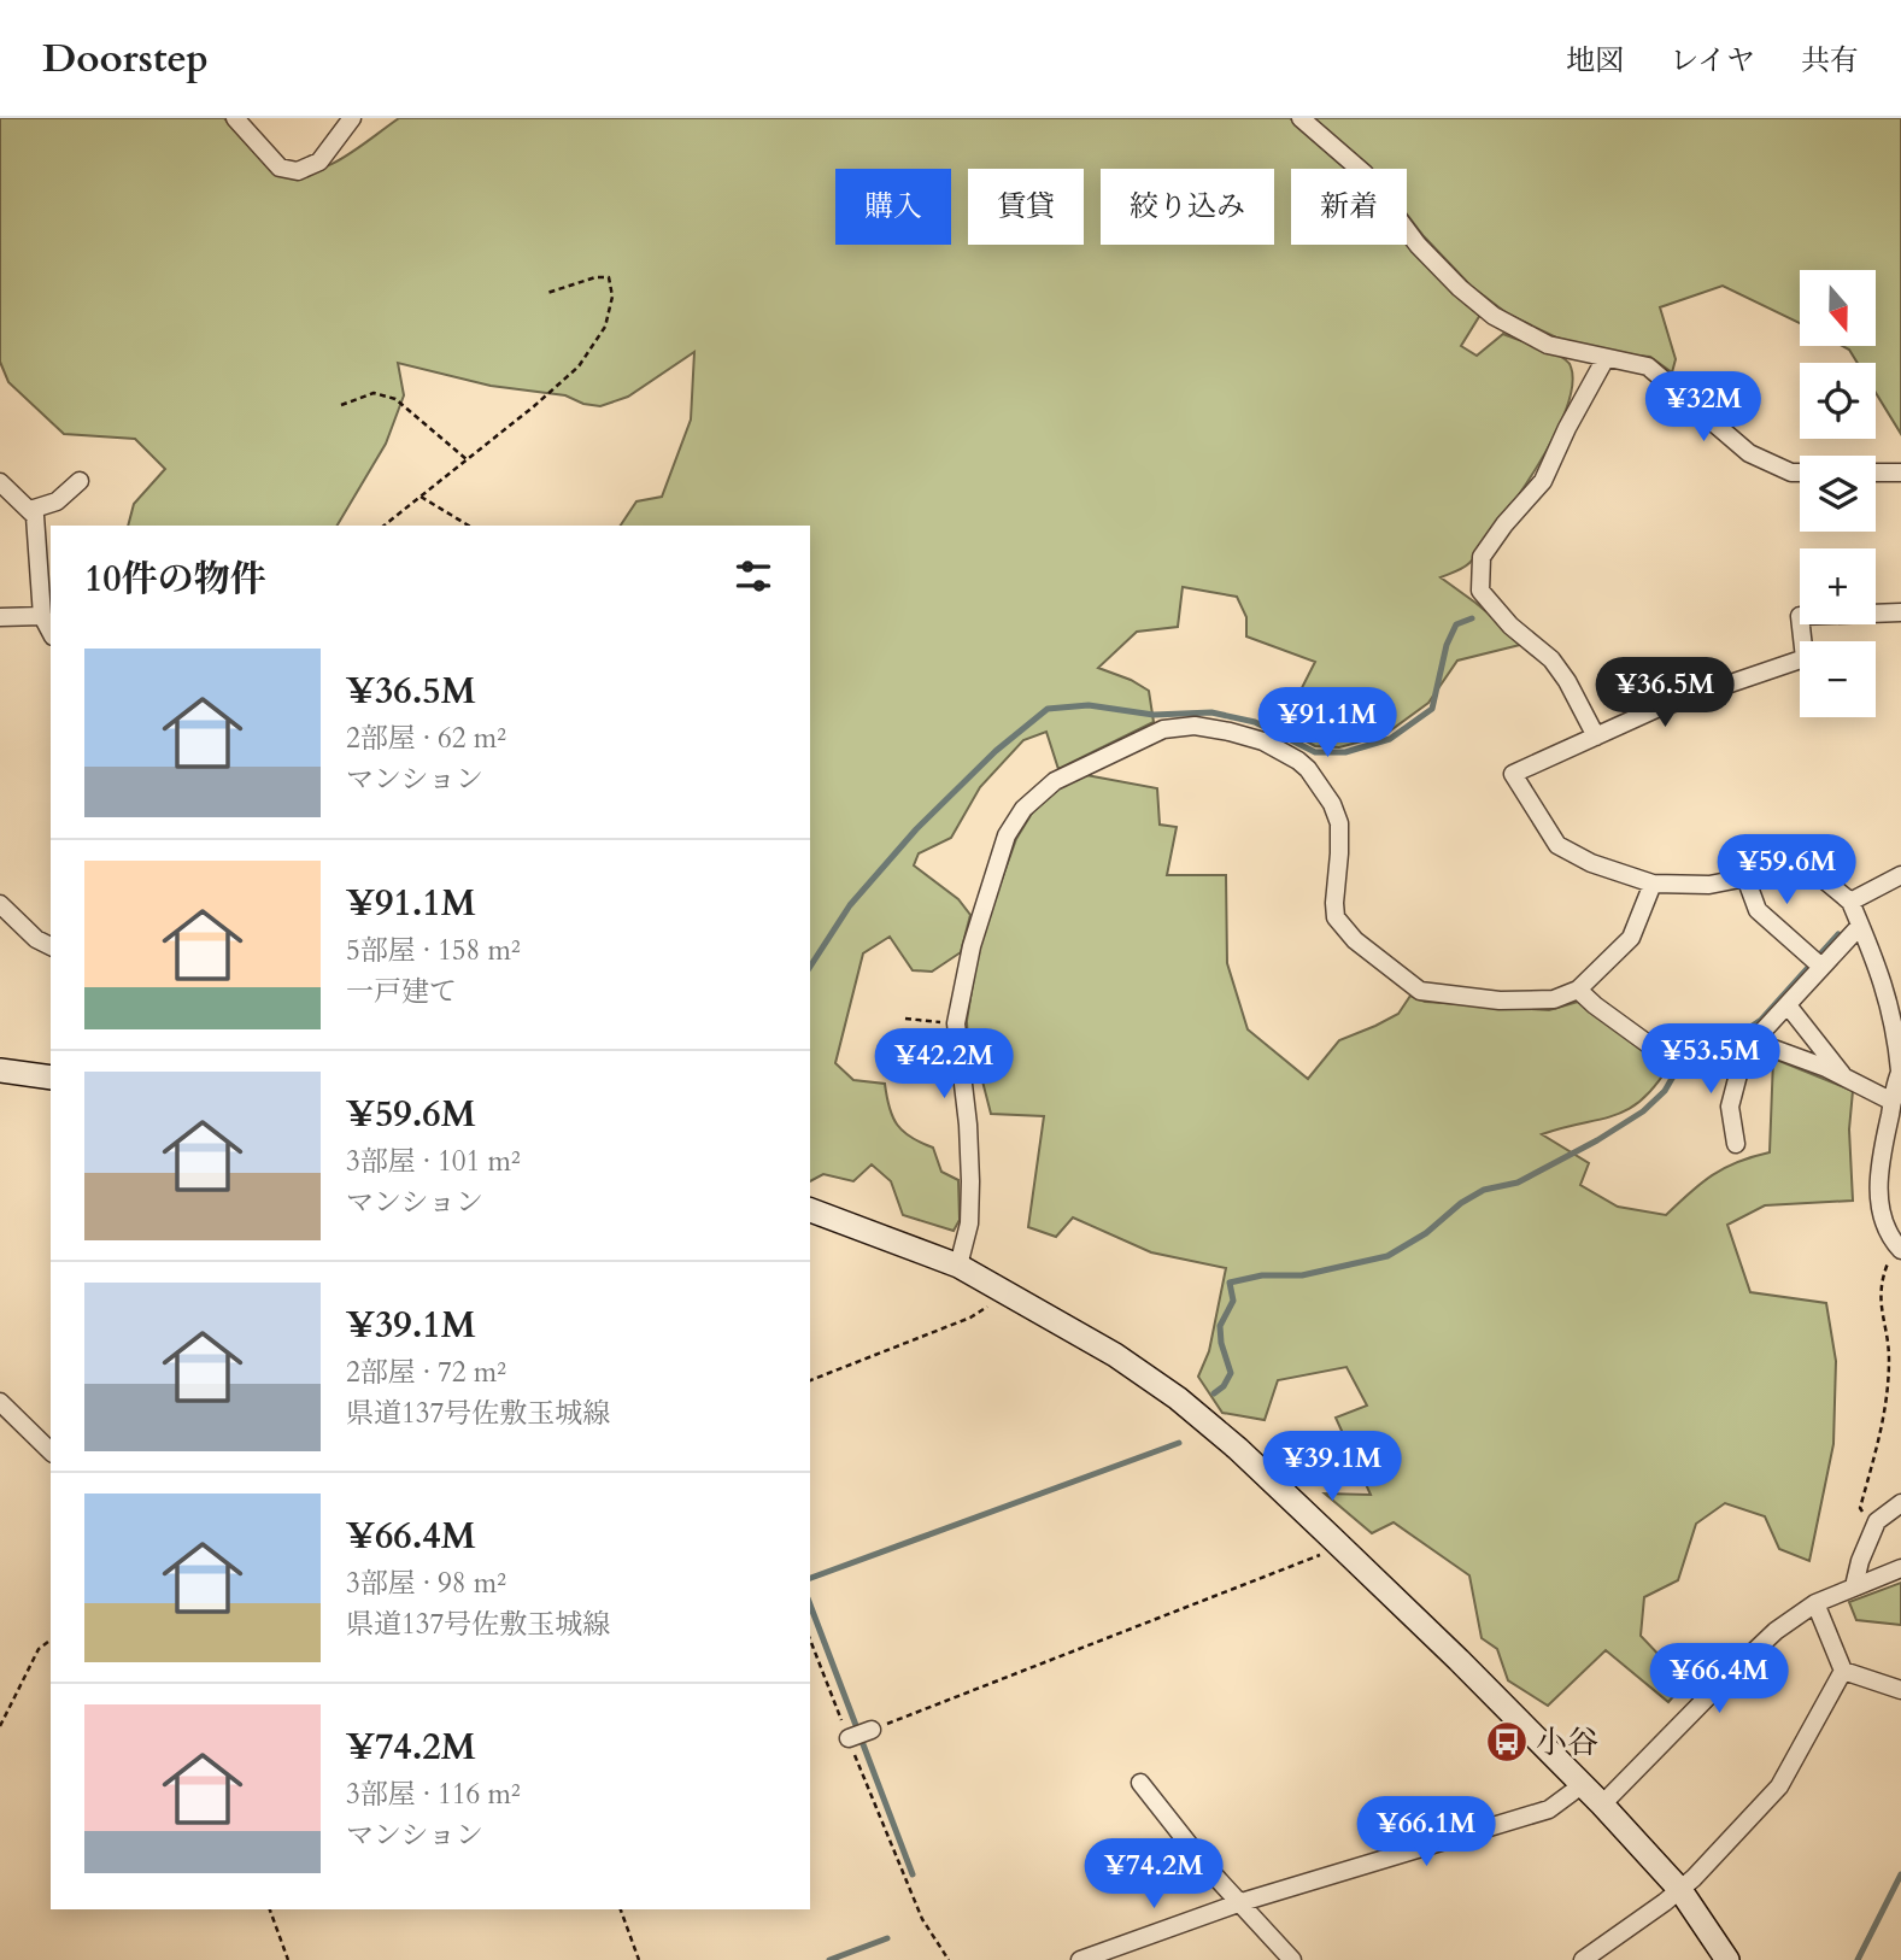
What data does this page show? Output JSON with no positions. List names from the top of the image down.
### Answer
{
  "places": {
    "bus stop": ["小谷"]
  },
  "north": "bottom",
  "page": {
    "header": "Doorstep",
    "nav": ["地図", "レイヤ", "共有"],
    "chip": [
      "購入",
      "賃貸",
      "絞り込み",
      "新着"
    ],
    "map_buttons": ["+", "−"],
    "price": [
      "¥32M",
      "¥36.5M",
      "¥91.1M",
      "¥59.6M",
      "¥53.5M",
      "¥42.2M",
      "¥39.1M",
      "¥66.4M",
      "¥66.1M",
      "¥74.2M"
    ],
    "heading": "10件の物件",
    "list": [
      {
        "name": "¥36.5M",
        "note": "2部屋 · 62 m² · マンション"
      },
      {
        "name": "¥91.1M",
        "note": "5部屋 · 158 m² · 一戸建て"
      },
      {
        "name": "¥59.6M",
        "note": "3部屋 · 101 m² · マンション"
      },
      {
        "name": "¥39.1M",
        "note": "2部屋 · 72 m² · 県道137号佐敷玉城線"
      },
      {
        "name": "¥66.4M",
        "note": "3部屋 · 98 m² · 県道137号佐敷玉城線"
      },
      {
        "name": "¥74.2M",
        "note": "3部屋 · 116 m² · マンション"
      }
    ]
  }
}
